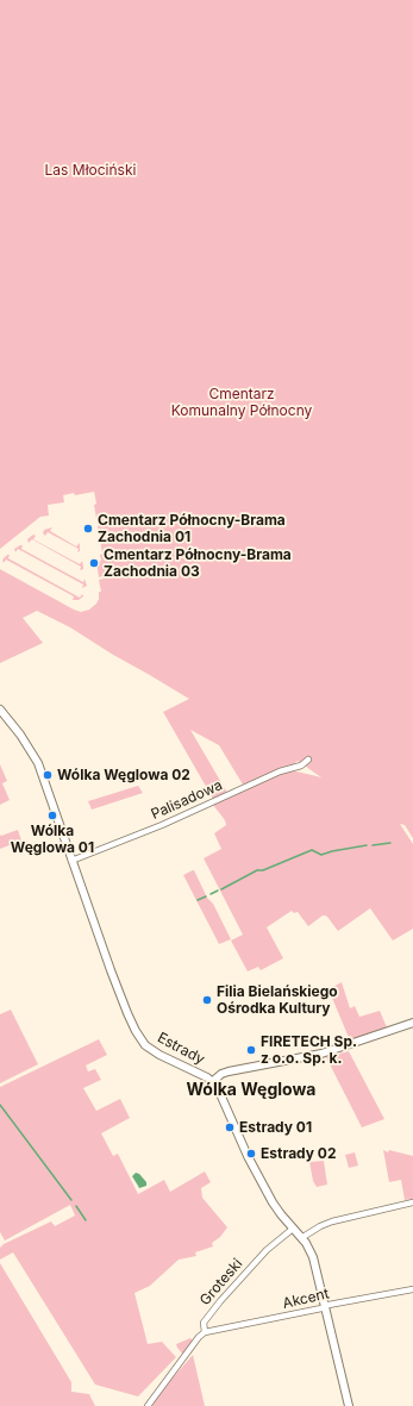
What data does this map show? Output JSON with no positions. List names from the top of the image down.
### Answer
{
  "streets": {
    "main road": ["Estrady"],
    "street": ["Palisadowa", "Groteski", "Akcent"]
  },
  "crossings": [
    ["Palisadowa", "Estrady"],
    ["Estrady", "Groteski"],
    ["Estrady", "Akcent"],
    ["Groteski", "Akcent"]
  ],
  "districts": ["Wólka Węglowa"],
  "parks": ["Las Młociński", "Cmentarz Komunalny Północny"],
  "places": [
    "Cmentarz Północny-Brama Zachodnia 01",
    "Cmentarz Północny-Brama Zachodnia 03",
    "Wólka Węglowa 02",
    "Wólka Węglowa 01",
    "Filia Bielańskiego Ośrodka Kultury",
    "FIRETECH Sp. z o.o. Sp. k.",
    "Estrady 01",
    "Estrady 02"
  ]
}
